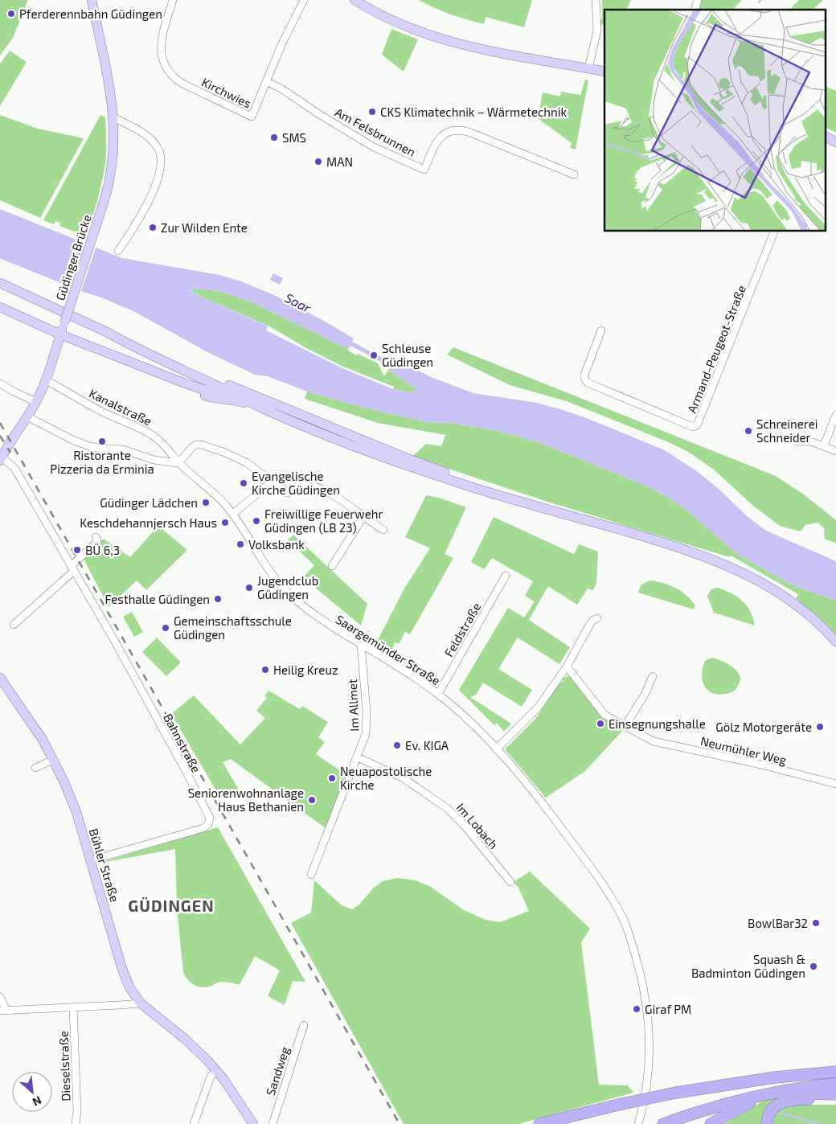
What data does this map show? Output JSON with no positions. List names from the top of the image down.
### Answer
{
  "streets": {
    "main road": ["Güdinger Brücke", "Bühler Straße"],
    "street": [
      "Kirchwies",
      "Am Felsbrunnen",
      "Armand-Peugeot-Straße",
      "Kanalstraße",
      "Feldstraße",
      "Saargemünder Straße",
      "Im Allmet",
      "Bahnstraße",
      "Neumühler Weg",
      "Im Lobach",
      "Dieselstraße",
      "Sandweg"
    ]
  },
  "crossings": [
    ["Kirchwies", "Am Felsbrunnen"],
    ["Güdinger Brücke", "Kanalstraße"],
    ["Güdinger Brücke", "Bahnstraße"],
    ["Kanalstraße", "Saargemünder Straße"],
    ["Feldstraße", "Saargemünder Straße"],
    ["Saargemünder Straße", "Im Allmet"],
    ["Im Allmet", "Im Lobach"],
    ["Bahnstraße", "Bühler Straße"]
  ],
  "districts": ["GÜDINGEN"],
  "water": ["Saar"],
  "places": [
    "Pferderennbahn Güdingen",
    "CKS Klimatechnik – Wärmetechnik",
    "SMS",
    "MAN",
    "Zur Wilden Ente",
    "Schleuse Güdingen",
    "Schreinerei Schneider",
    "Ristorante Pizzeria da Erminia",
    "Evangelische Kirche Güdingen",
    "Güdinger Lädchen",
    "Freiwillige Feuerwehr Güdingen (LB 23)",
    "Keschdehannjersch Haus",
    "Volksbank",
    "BÜ 6,3",
    "Jugendclub Güdingen",
    "Festhalle Güdingen",
    "Gemeinschaftsschule Güdingen",
    "Heilig Kreuz",
    "Einsegnungshalle",
    "Gölz Motorgeräte",
    "Ev. KIGA",
    "Neuapostolische Kirche",
    "Seniorenwohnanlage Haus Bethanien",
    "BowlBar32",
    "Squash & Badminton Güdingen",
    "Giraf PM"
  ],
  "north": "bottom right"
}
